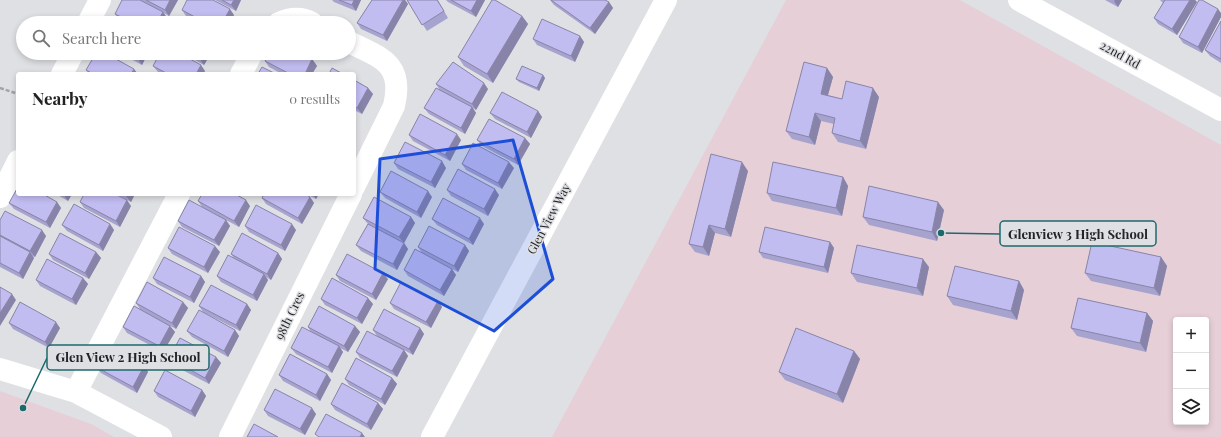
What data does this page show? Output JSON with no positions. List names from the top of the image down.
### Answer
{
  "streets": {
    "street": ["22nd Rd", "Glen View Way", "98th Cres"]
  },
  "places": ["Glenview 3 High School", "Glen View 2 High School"],
  "page": {
    "search": "Search here",
    "heading": ["Nearby", "0 results"],
    "map_buttons": ["+", "−"]
  }
}
